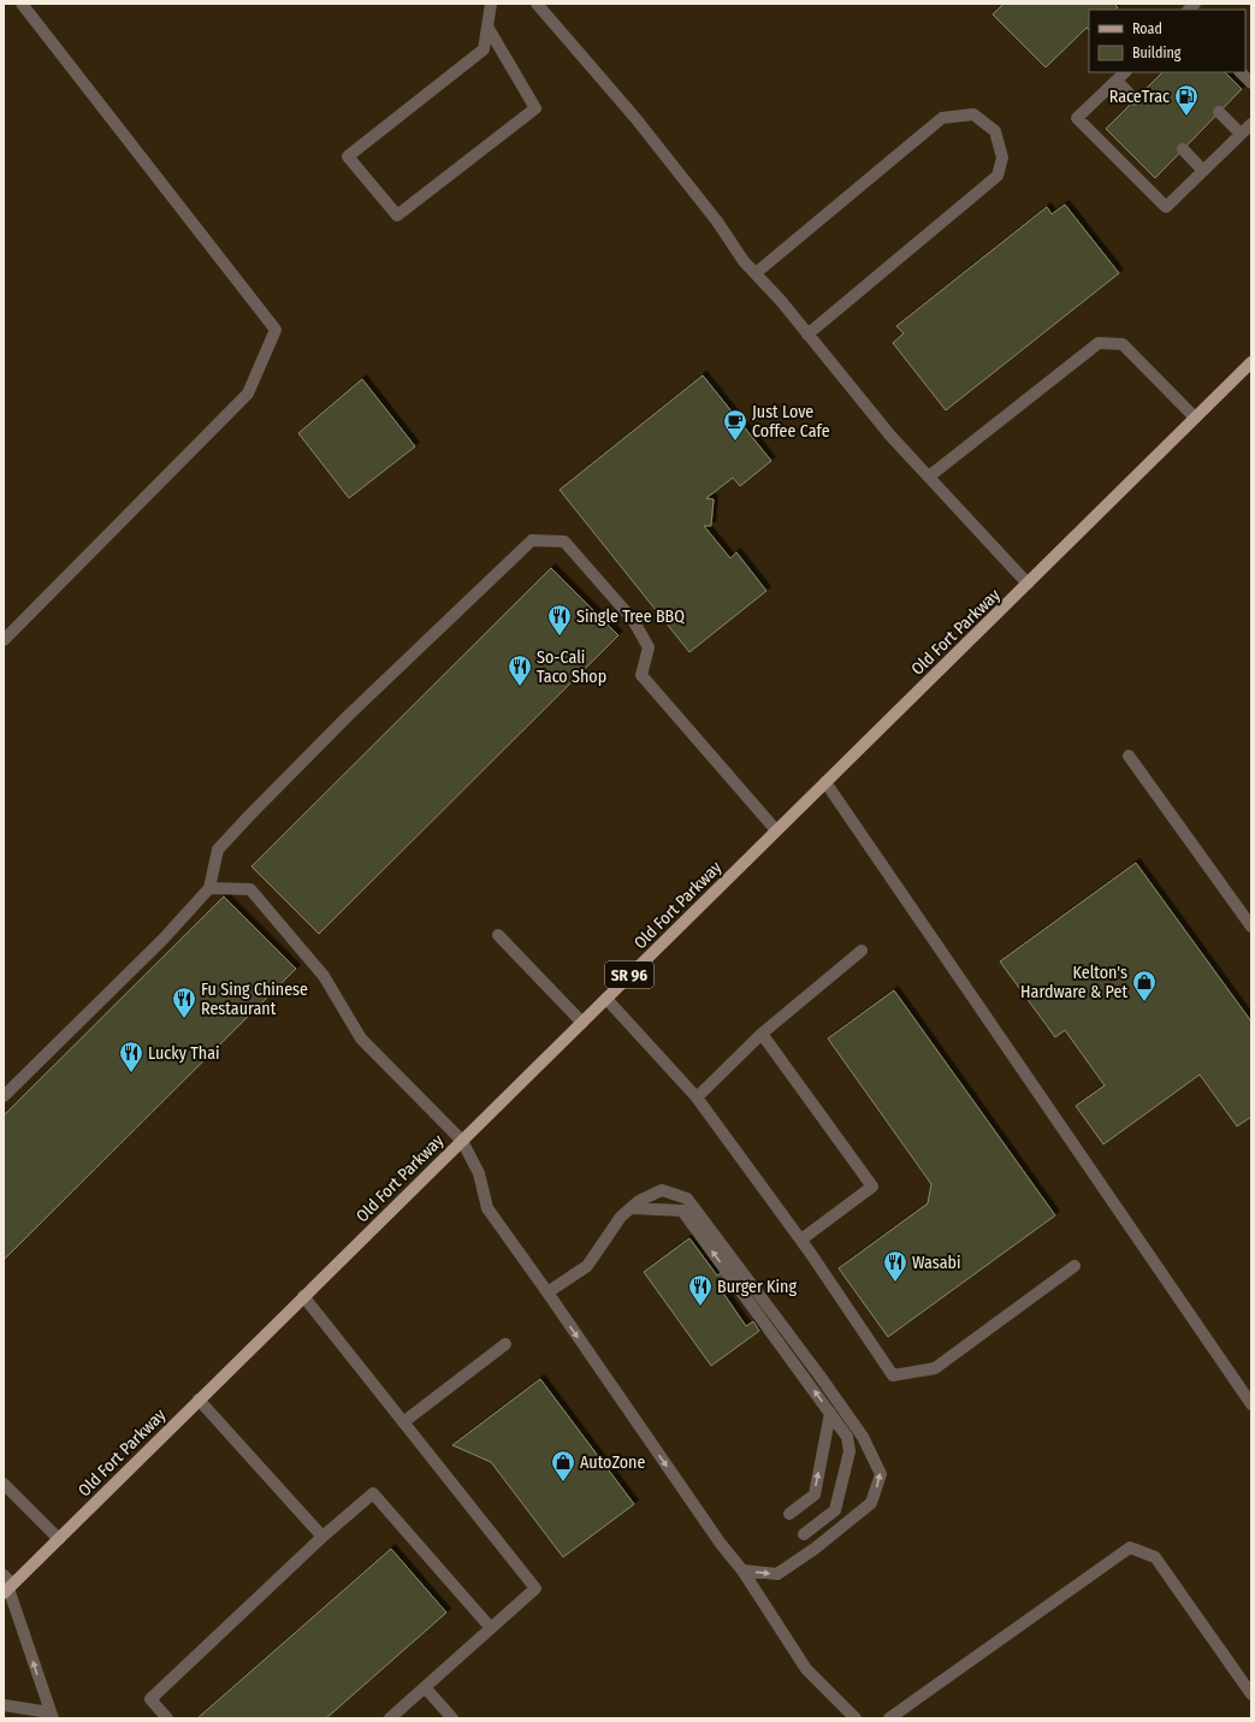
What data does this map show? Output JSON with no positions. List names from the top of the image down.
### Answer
{
  "streets": {
    "main road": ["Old Fort Parkway", "SR 96"]
  },
  "places": {
    "fuel station": ["RaceTrac"],
    "cafe": ["Just Love Coffee Cafe"],
    "restaurant": [
      "Single Tree BBQ",
      "So-Cali Taco Shop",
      "Fu Sing Chinese Restaurant",
      "Lucky Thai",
      "Wasabi",
      "Burger King"
    ],
    "shop": ["Kelton's Hardware & Pet", "AutoZone"]
  },
  "legend": ["Road", "Building"]
}
